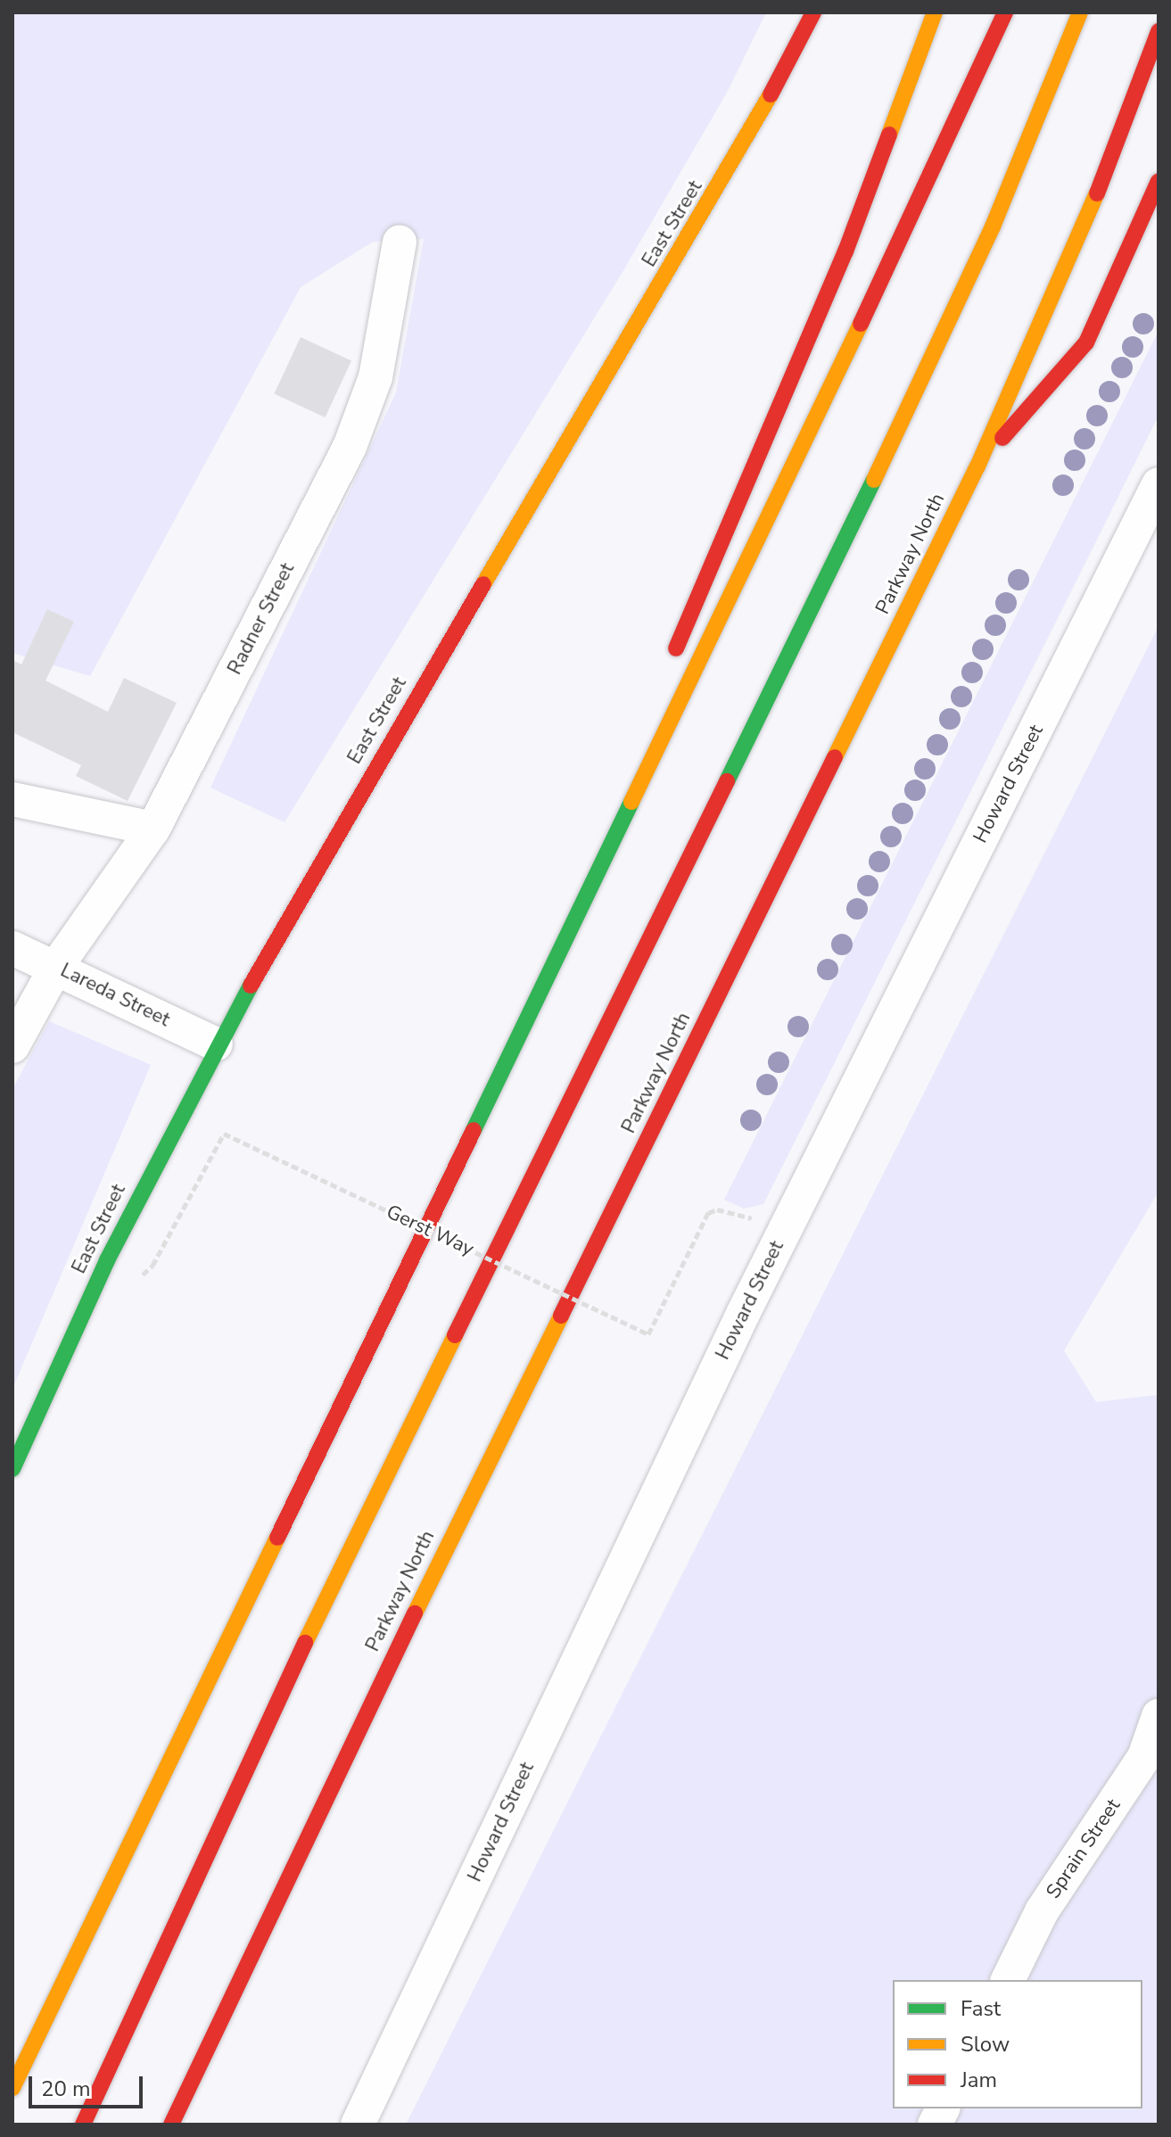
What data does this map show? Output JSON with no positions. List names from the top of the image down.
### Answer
{
  "streets": {
    "main road": ["East Street", "Parkway North"],
    "street": [
      "Radner Street",
      "Howard Street",
      "Lareda Street",
      "Sprain Street"
    ],
    "path": ["Gerst Way"]
  },
  "crossings": [
    ["East Street", "Lareda Street"],
    ["Radner Street", "Lareda Street"]
  ],
  "legend": ["Fast", "Slow", "Jam"],
  "scale_bar": "20 m"
}
